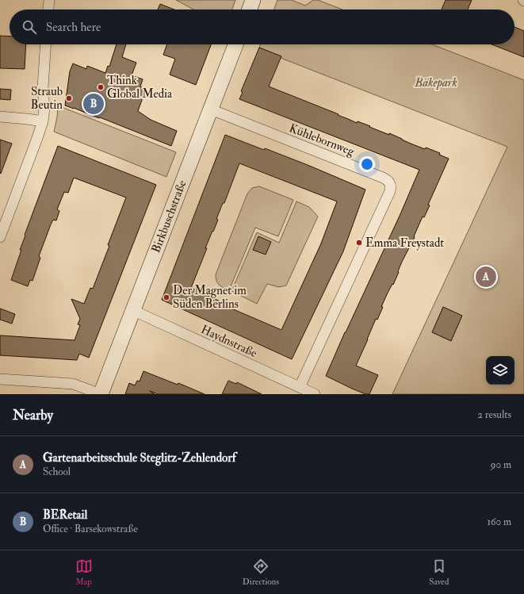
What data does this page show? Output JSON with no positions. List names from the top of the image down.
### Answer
{
  "streets": {
    "street": ["Kühlebornweg", "Birkbuschstraße", "Haydnstraße"]
  },
  "crossings": [
    ["Kühlebornweg", "Birkbuschstraße"],
    ["Kühlebornweg", "Haydnstraße"],
    ["Birkbuschstraße", "Haydnstraße"]
  ],
  "parks": ["Bäkepark"],
  "places": [
    "Think Global Media",
    "Straub Beutin",
    "Emma Freystadt",
    "Der Magnet im Süden Berlins"
  ],
  "page": {
    "search": "Search here",
    "pins": ["B", "A"],
    "heading": ["Nearby", "2 results"],
    "list": [
      {
        "mark": "A",
        "name": "Gartenarbeitsschule Steglitz-Zehlendorf",
        "note": "School",
        "value": "90 m"
      },
      {
        "mark": "B",
        "name": "BERetail",
        "note": "Office · Barsekowstraße",
        "value": "160 m"
      }
    ],
    "nav": ["Map", "Directions", "Saved"]
  }
}
